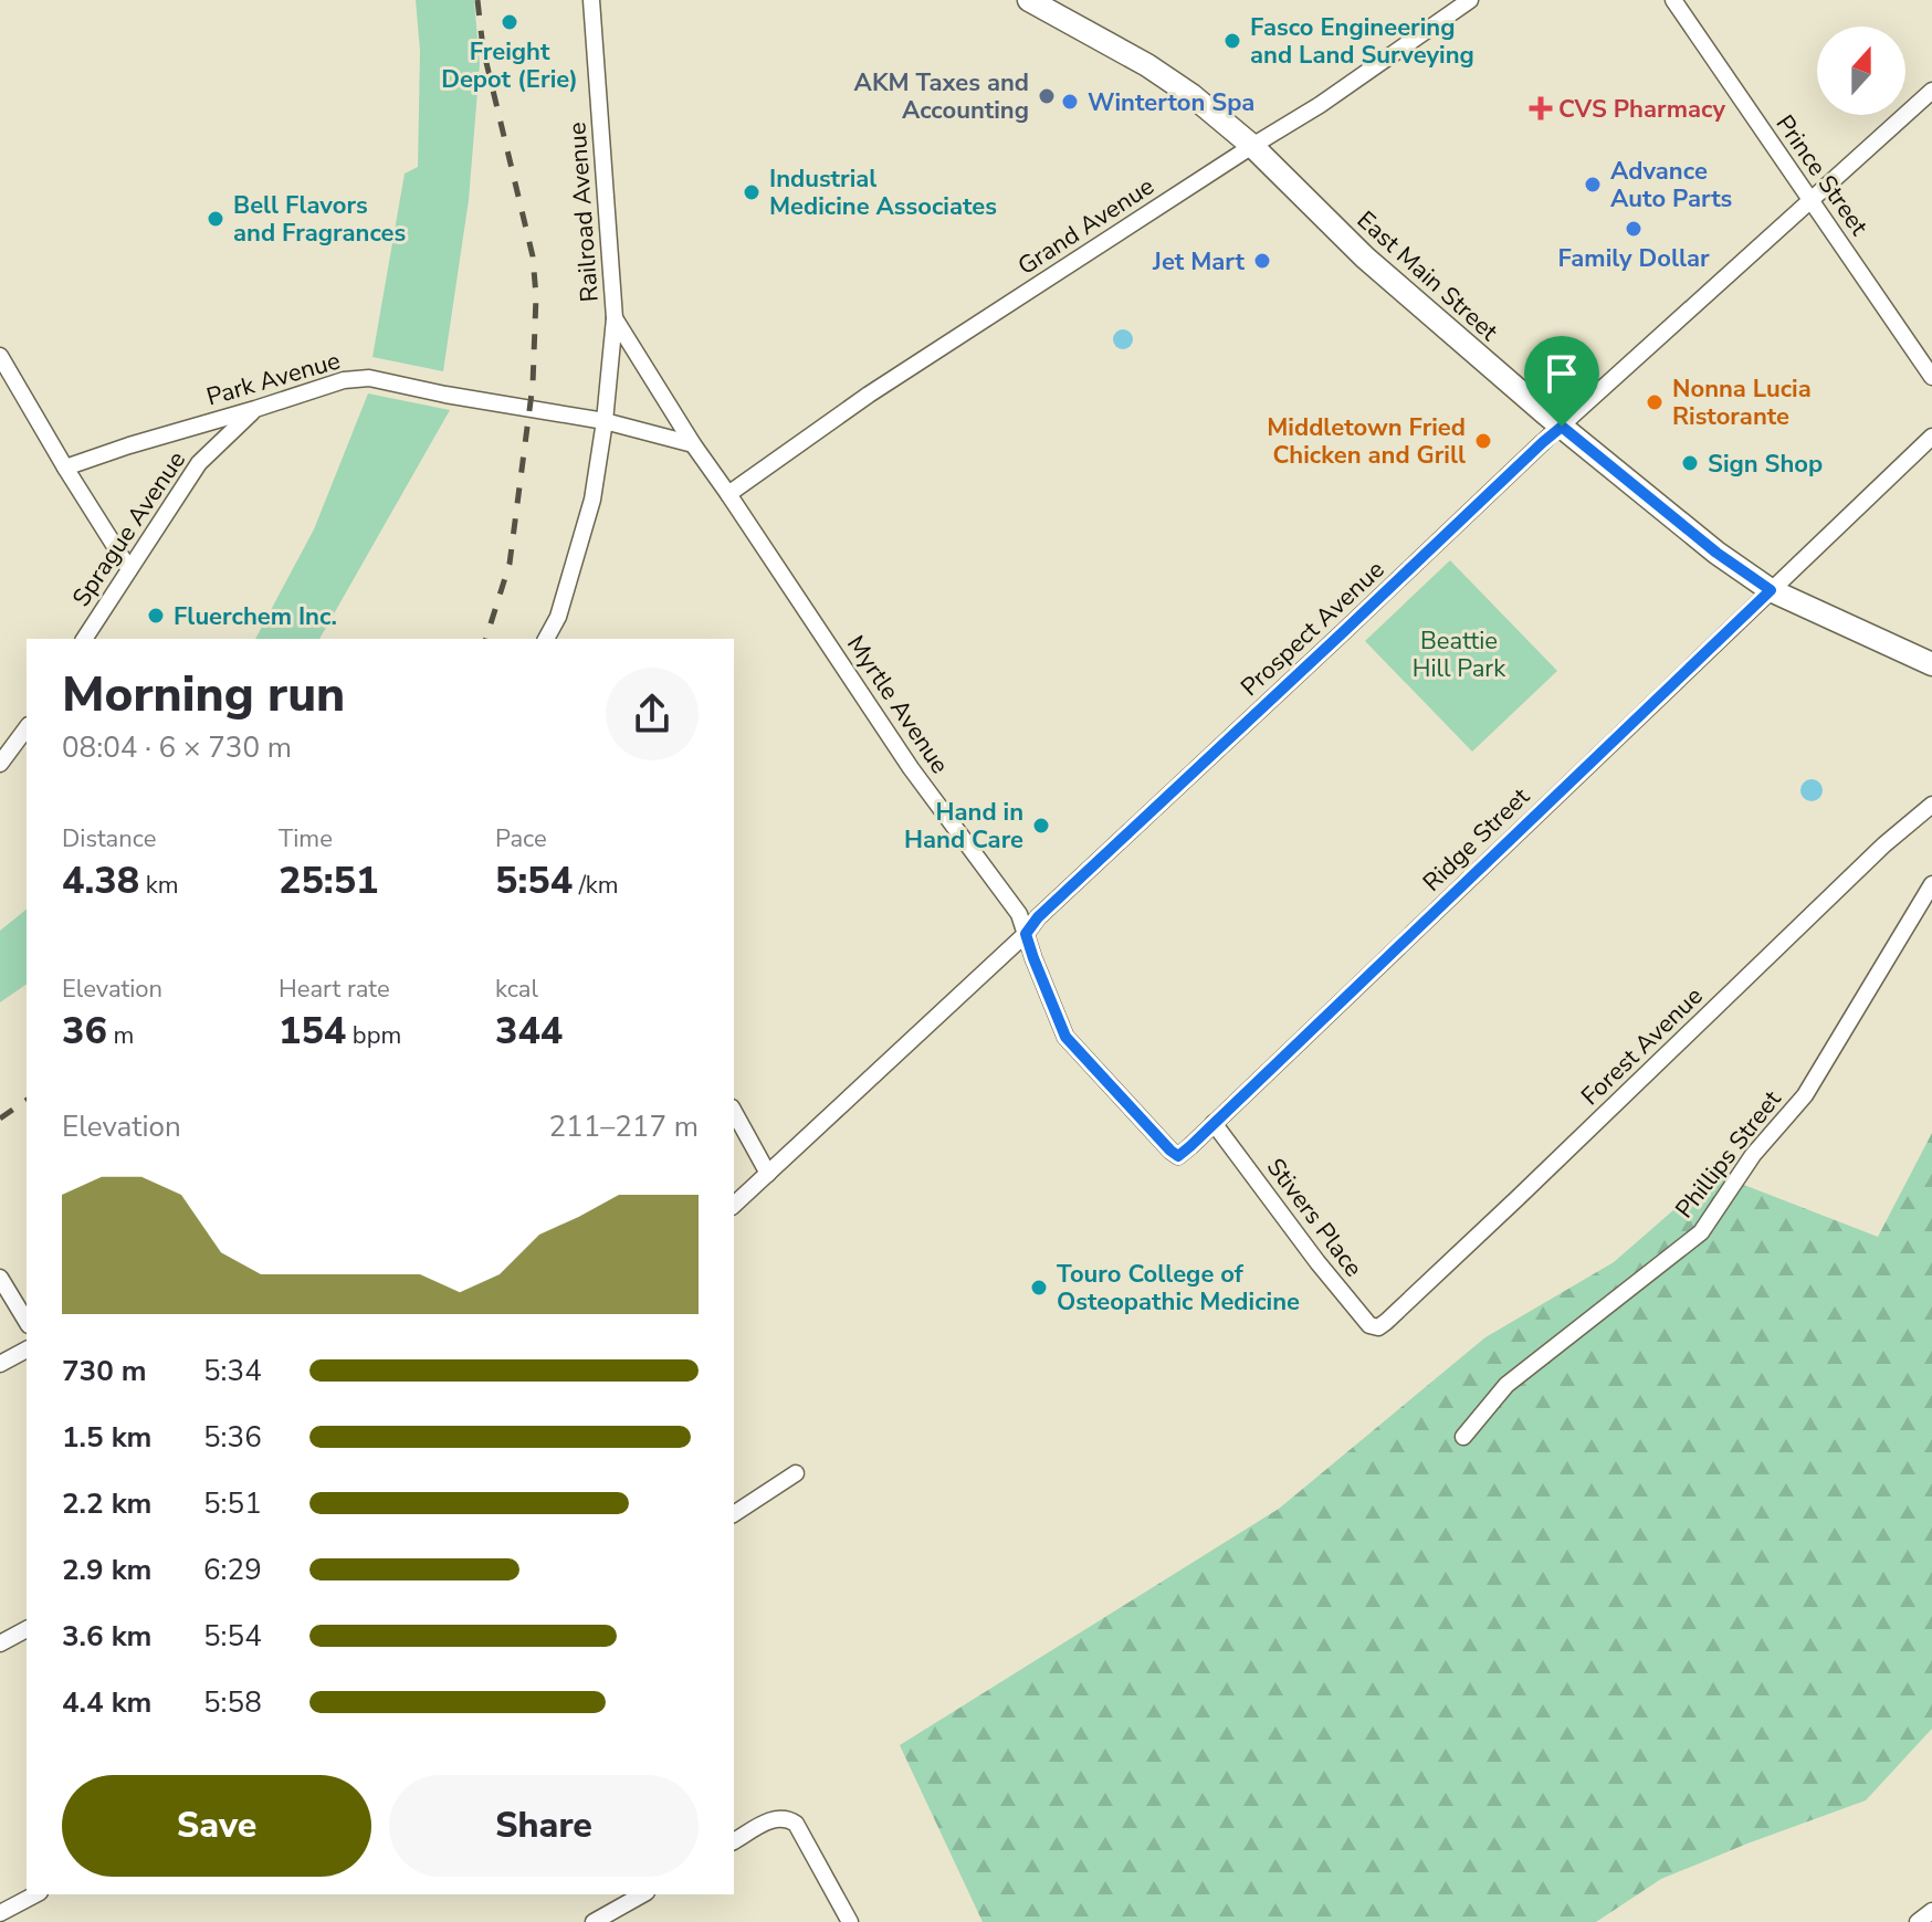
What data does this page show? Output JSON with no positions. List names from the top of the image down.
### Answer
{
  "streets": {
    "main road": ["East Main Street"],
    "street": [
      "Prince Street",
      "Railroad Avenue",
      "Grand Avenue",
      "Park Avenue",
      "Sprague Avenue",
      "Prospect Avenue",
      "Myrtle Avenue",
      "Ridge Street",
      "Forest Avenue",
      "Phillips Street",
      "Stivers Place"
    ]
  },
  "crossings": [
    ["Prince Street", "Prospect Avenue"],
    ["Railroad Avenue", "Park Avenue"],
    ["Railroad Avenue", "Myrtle Avenue"],
    ["Grand Avenue", "East Main Street"],
    ["Grand Avenue", "Myrtle Avenue"],
    ["East Main Street", "Prospect Avenue"],
    ["East Main Street", "Ridge Street"],
    ["Park Avenue", "Sprague Avenue"],
    ["Prospect Avenue", "Myrtle Avenue"],
    ["Myrtle Avenue", "Ridge Street"],
    ["Myrtle Avenue", "Stivers Place"],
    ["Ridge Street", "Stivers Place"],
    ["Forest Avenue", "Stivers Place"]
  ],
  "parks": ["Beattie Hill Park"],
  "places": {
    "other": [
      "Freight Depot (Erie)",
      "Fasco Engineering and Land Surveying",
      "AKM Taxes and Accounting",
      "Winterton Spa",
      "Advance Auto Parts",
      "Industrial Medicine Associates",
      "Bell Flavors and Fragrances",
      "Family Dollar",
      "Jet Mart",
      "Nonna Lucia Ristorante",
      "Middletown Fried Chicken and Grill",
      "Sign Shop",
      "Fluerchem Inc.",
      "Hand in Hand Care",
      "Touro College of Osteopathic Medicine"
    ],
    "health": ["CVS Pharmacy"]
  },
  "north": "top",
  "page": {
    "heading": ["Morning run", "08:04 · 6 × 730 m"],
    "stats": [
      ["Distance", "4.38 km"],
      ["Time", "25:51"],
      ["Pace", "5:54 /km"],
      ["Elevation", "36 m"],
      ["Heart rate", "154 bpm"],
      ["kcal", "344"]
    ],
    "chart": ["Elevation", "211–217 m"],
    "list": [
      {
        "name": "730 m",
        "note": "5:34"
      },
      {
        "name": "1.5 km",
        "note": "5:36"
      },
      {
        "name": "2.2 km",
        "note": "5:51"
      },
      {
        "name": "2.9 km",
        "note": "6:29"
      },
      {
        "name": "3.6 km",
        "note": "5:54"
      },
      {
        "name": "4.4 km",
        "note": "5:58"
      }
    ],
    "buttons": ["Save", "Share"]
  }
}
